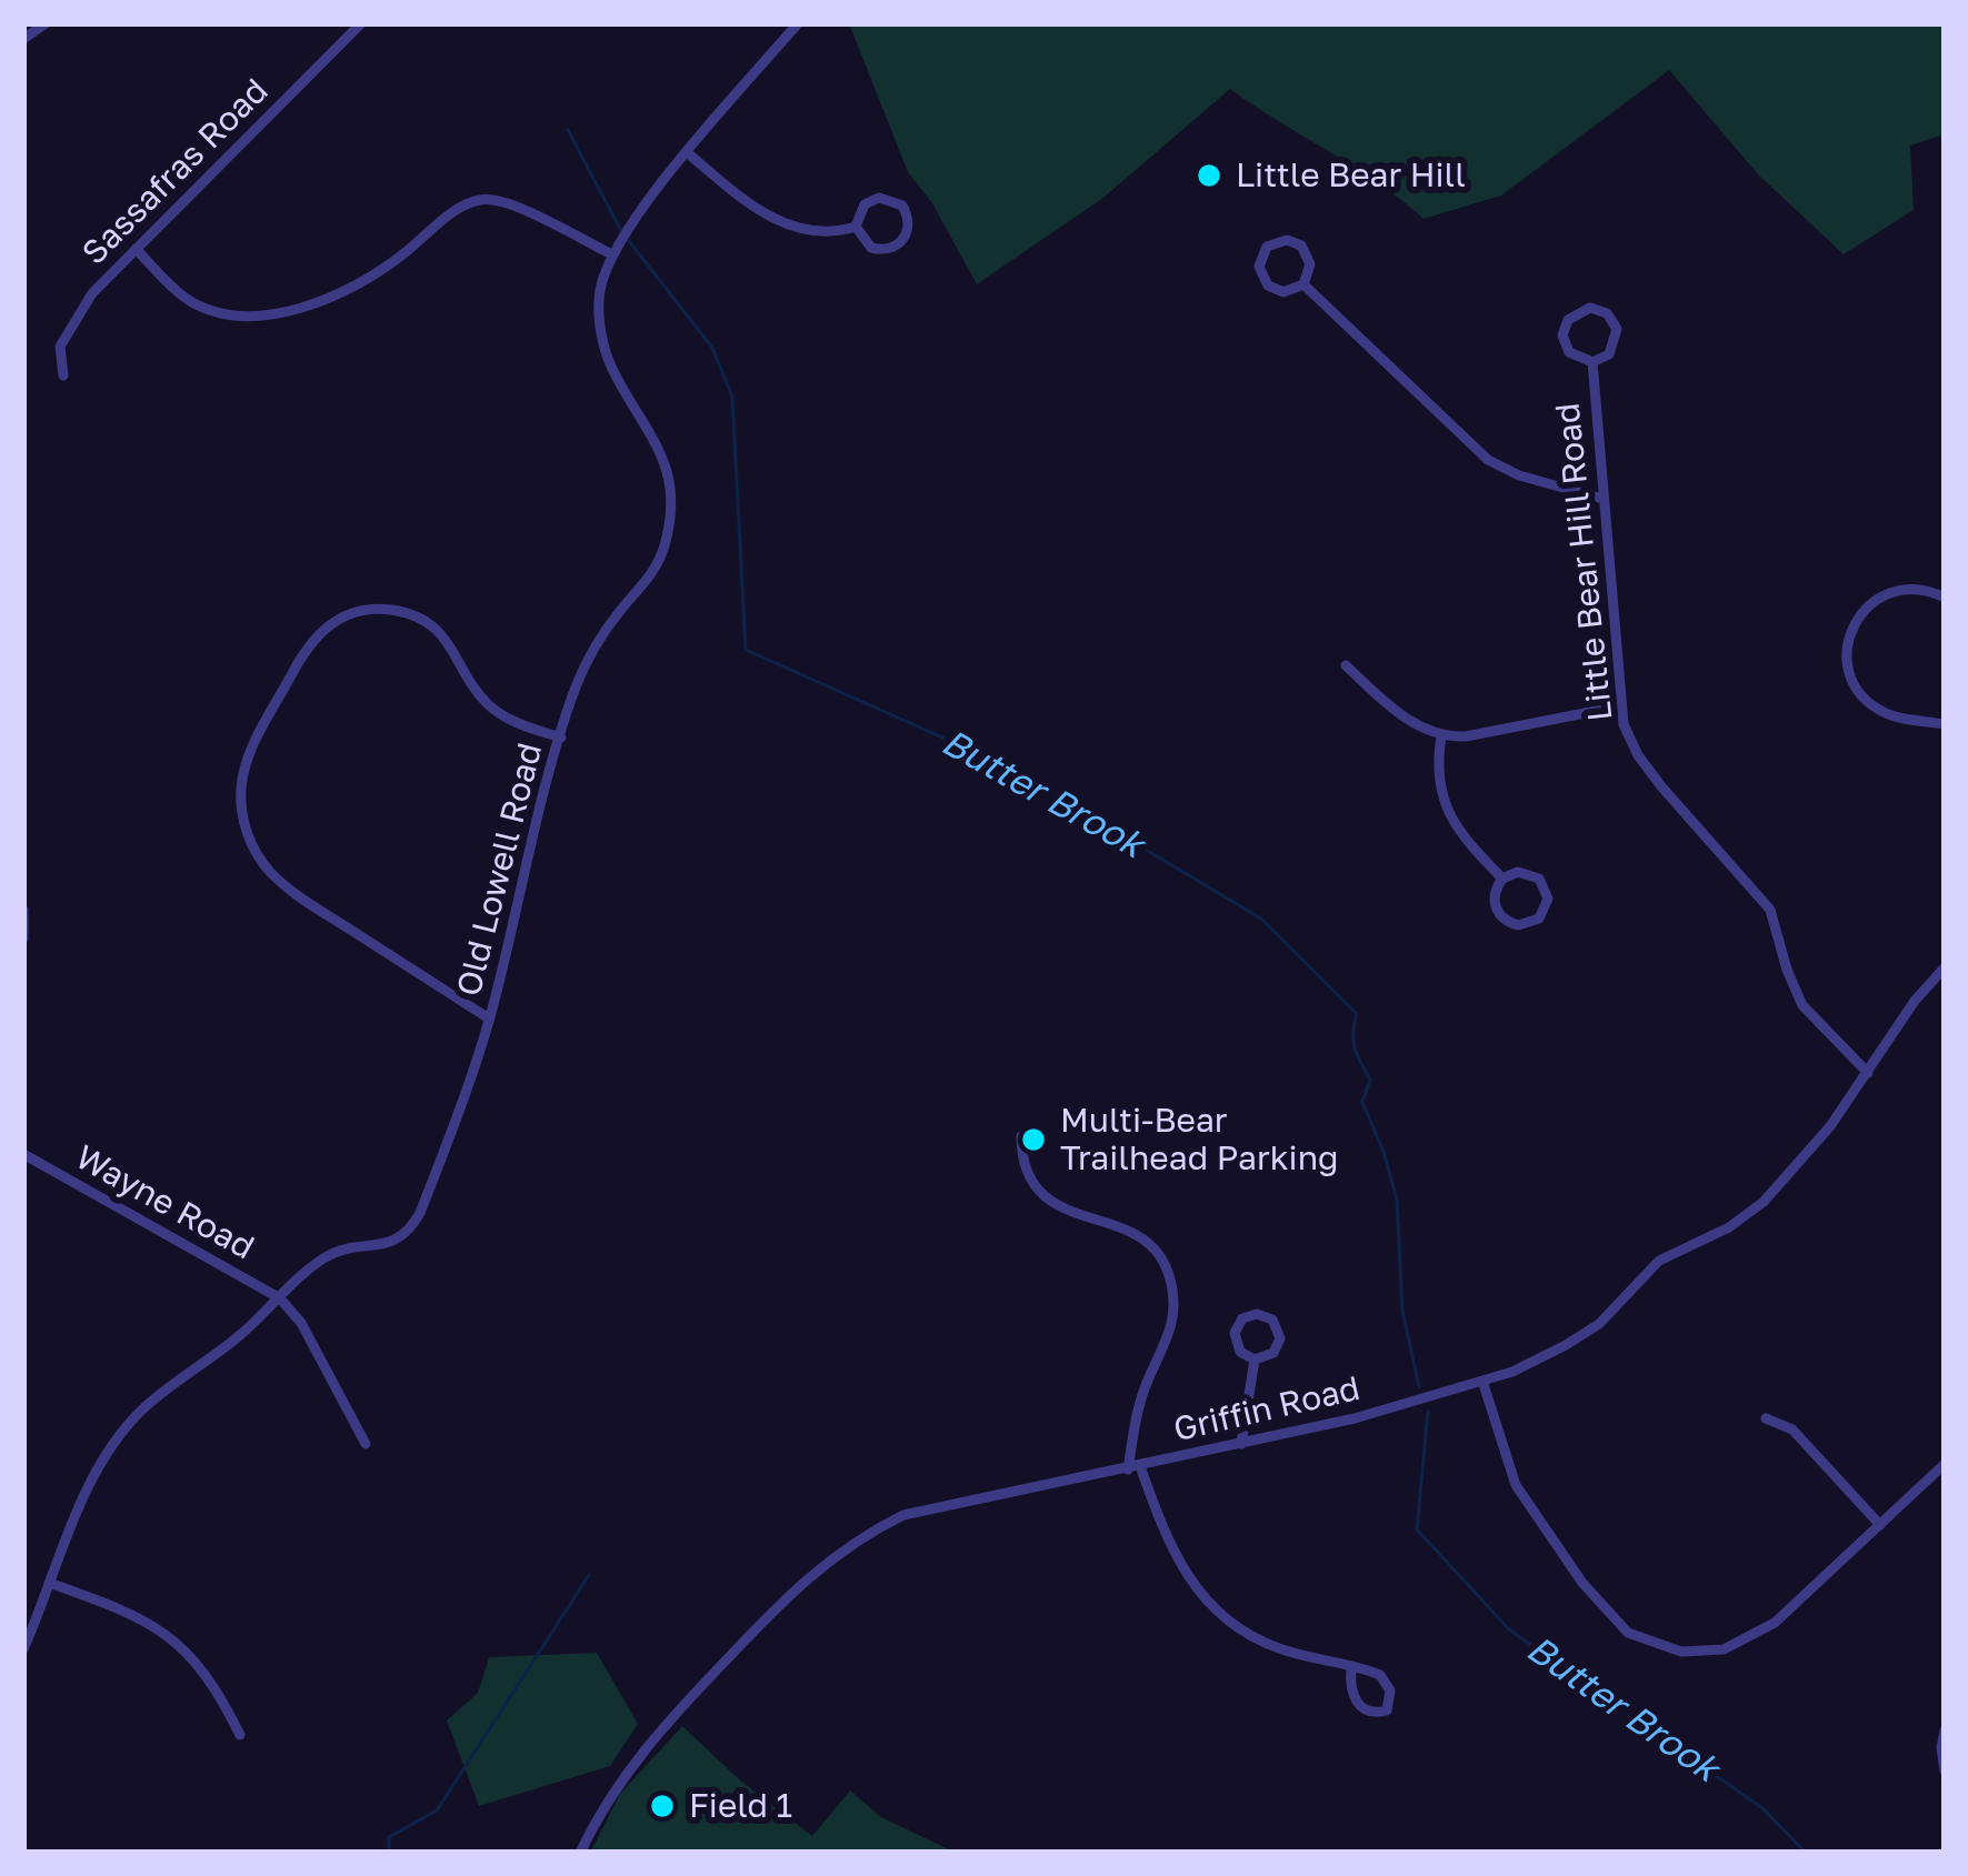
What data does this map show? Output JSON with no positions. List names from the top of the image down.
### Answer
{
  "streets": {
    "street": [
      "Sassafras Road",
      "Little Bear Hill Road",
      "Old Lowell Road",
      "Wayne Road",
      "Griffin Road"
    ]
  },
  "crossings": [
    ["Little Bear Hill Road", "Griffin Road"],
    ["Old Lowell Road", "Wayne Road"]
  ],
  "water": ["Butter Brook"],
  "places": ["Little Bear Hill", "Multi-Bear Trailhead Parking", "Field 1"]
}
